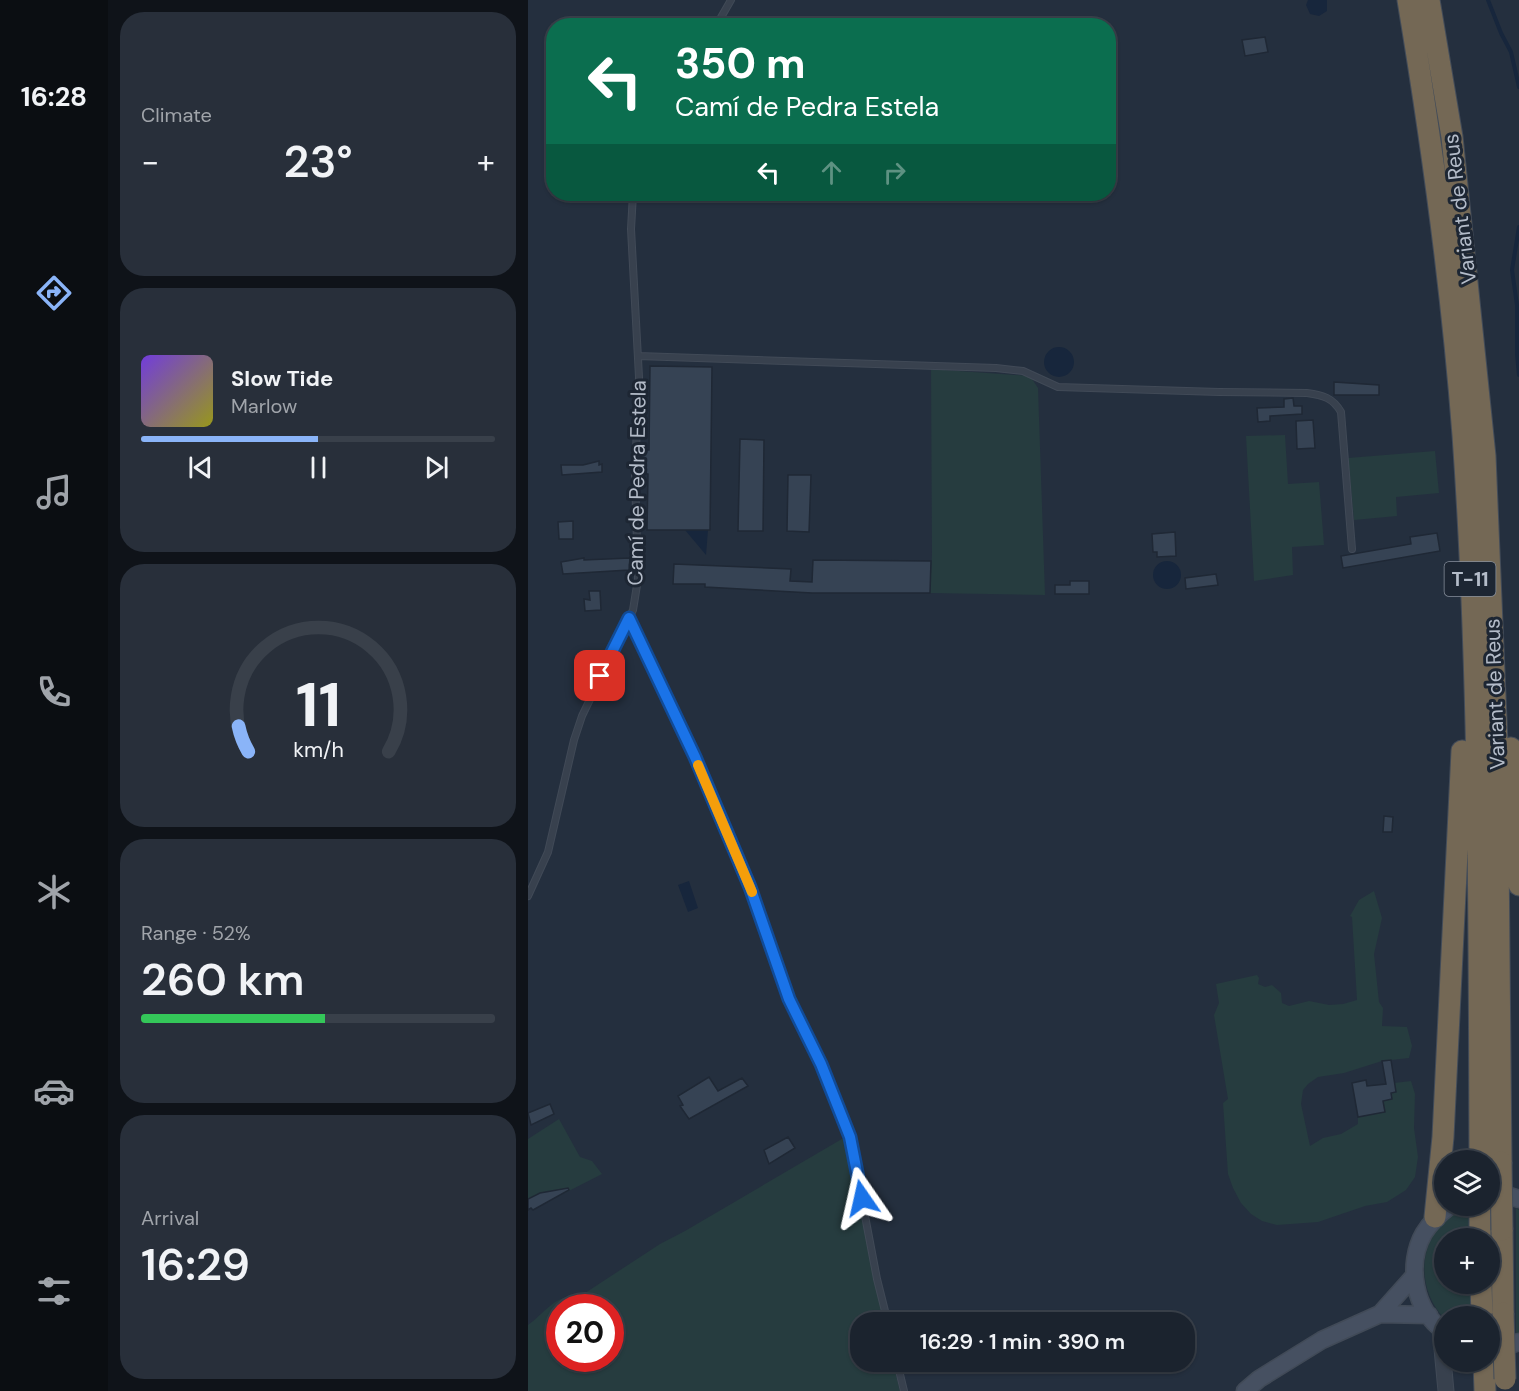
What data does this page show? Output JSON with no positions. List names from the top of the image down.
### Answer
{
  "streets": {
    "highway": ["Variant de Reus", "T-11"],
    "lane": ["Camí de Pedra Estela"]
  },
  "page": {
    "tabs": "16:28",
    "tile": [
      "Climate",
      ["Range · 52%", "260 km"],
      ["Arrival", "16:29"]
    ],
    "turn": ["350 m", "Camí de Pedra Estela"],
    "heat": ["−", "23°", "+"],
    "song": ["Slow Tide", "Marlow"],
    "map_buttons": ["+", "−"],
    "limit": "20",
    "trip": "16:29 · 1 min · 390 m",
    "gauge": ["11", "km/h"]
  }
}
